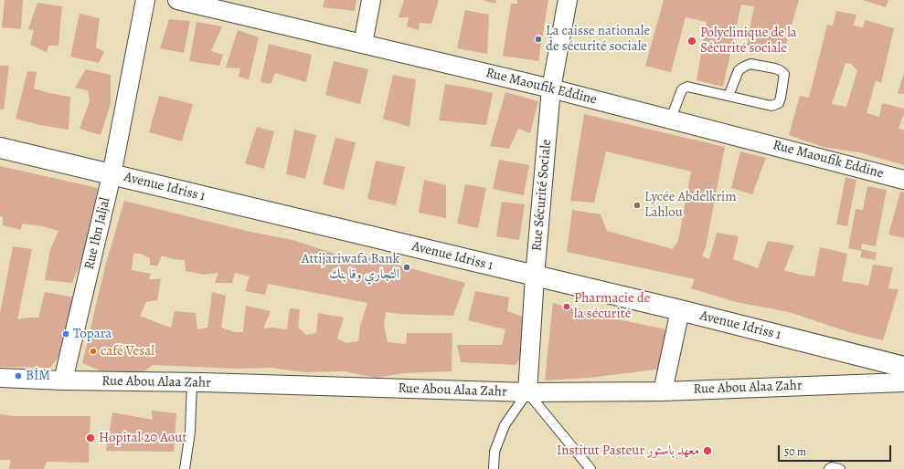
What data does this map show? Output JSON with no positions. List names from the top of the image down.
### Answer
{
  "streets": {
    "street": [
      "Rue Maoufik Eddine",
      "Avenue Idriss 1",
      "Rue Sécurité Sociale",
      "Rue Ibn Jaljal",
      "Rue Abou Alaa Zahr"
    ]
  },
  "crossings": [
    ["Rue Maoufik Eddine", "Rue Sécurité Sociale"],
    ["Avenue Idriss 1", "Rue Sécurité Sociale"],
    ["Avenue Idriss 1", "Rue Ibn Jaljal"],
    ["Rue Sécurité Sociale", "Rue Abou Alaa Zahr"],
    ["Rue Ibn Jaljal", "Rue Abou Alaa Zahr"]
  ],
  "places": [
    "La caisse nationale de sécurité sociale",
    "Polyclinique de la Sécurité sociale",
    "Lycée Abdelkrim Lahlou",
    "Attijariwafa Bank التجاري وفا بنك",
    "Pharmacie de la sécurité",
    "Topara",
    "café Vesal",
    "BİM",
    "Hopital 20 Aout",
    "Institut Pasteur معهد باستور"
  ],
  "scale_bar": "50 m"
}
